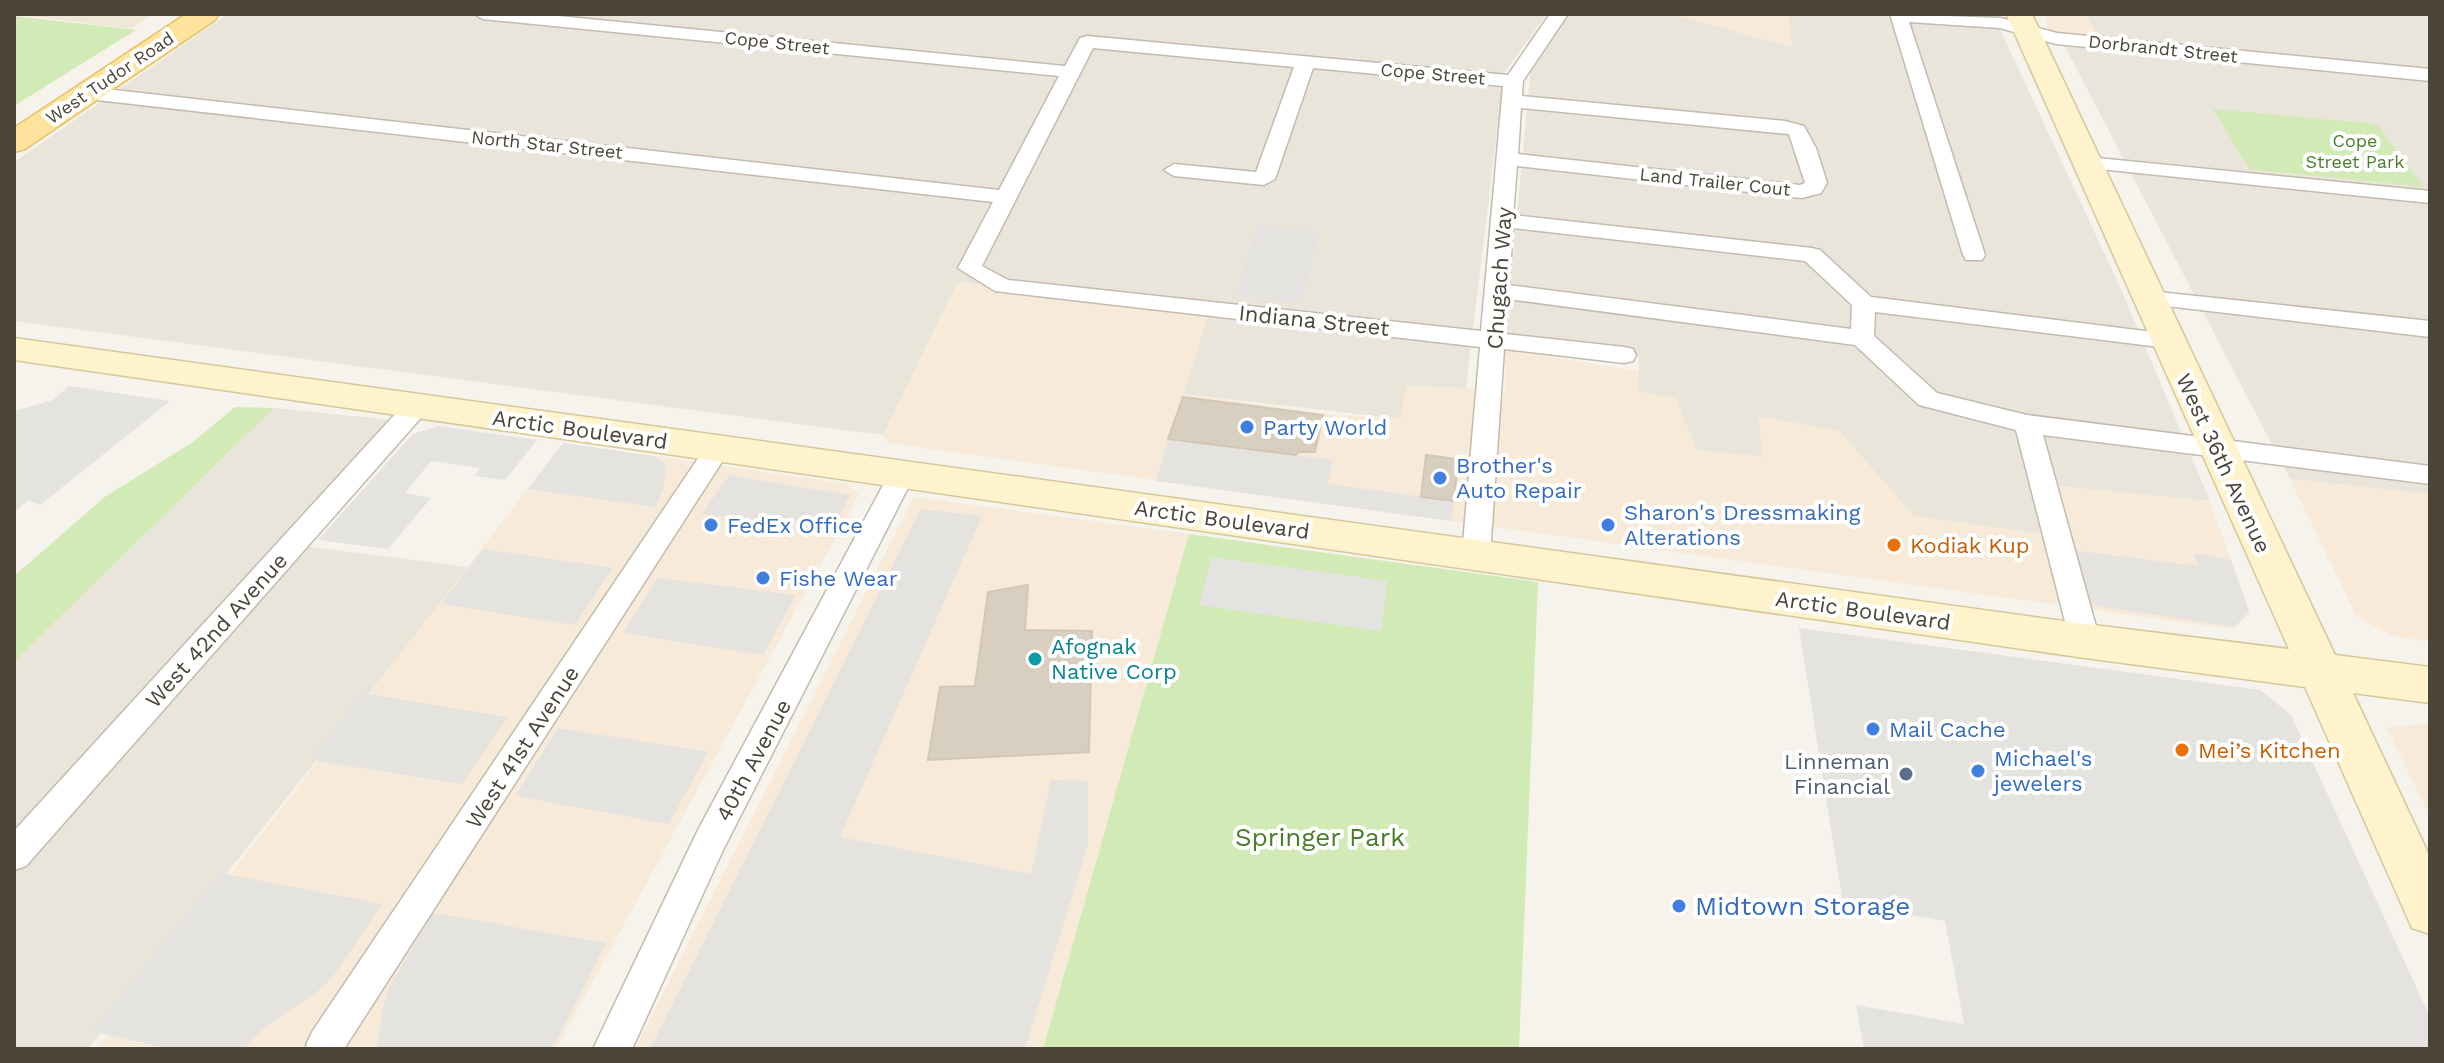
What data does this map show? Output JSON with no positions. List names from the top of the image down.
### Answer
{
  "streets": {
    "main road": ["West Tudor Road", "Arctic Boulevard", "West 36th Avenue"],
    "street": [
      "Cope Street",
      "Dorbrandt Street",
      "North Star Street",
      "Land Trailer Cout",
      "Chugach Way",
      "Indiana Street",
      "West 42nd Avenue",
      "West 41st Avenue",
      "40th Avenue"
    ]
  },
  "crossings": [
    ["Cope Street", "Land Trailer Cout"],
    ["Cope Street", "Chugach Way"],
    ["Dorbrandt Street", "West 36th Avenue"],
    ["West Tudor Road", "North Star Street"],
    ["North Star Street", "Indiana Street"],
    ["Land Trailer Cout", "Chugach Way"],
    ["Chugach Way", "Indiana Street"],
    ["Chugach Way", "Arctic Boulevard"],
    ["Arctic Boulevard", "West 36th Avenue"],
    ["Arctic Boulevard", "West 42nd Avenue"],
    ["Arctic Boulevard", "West 41st Avenue"],
    ["Arctic Boulevard", "40th Avenue"]
  ],
  "parks": ["Cope Street Park", "Springer Park"],
  "places": [
    "Party World",
    "Brother's Auto Repair",
    "FedEx Office",
    "Sharon's Dressmaking Alterations",
    "Kodiak Kup",
    "Fishe Wear",
    "Afognak Native Corp",
    "Mail Cache",
    "Mei’s Kitchen",
    "Michael's jewelers",
    "Linneman Financial",
    "Midtown Storage"
  ]
}
